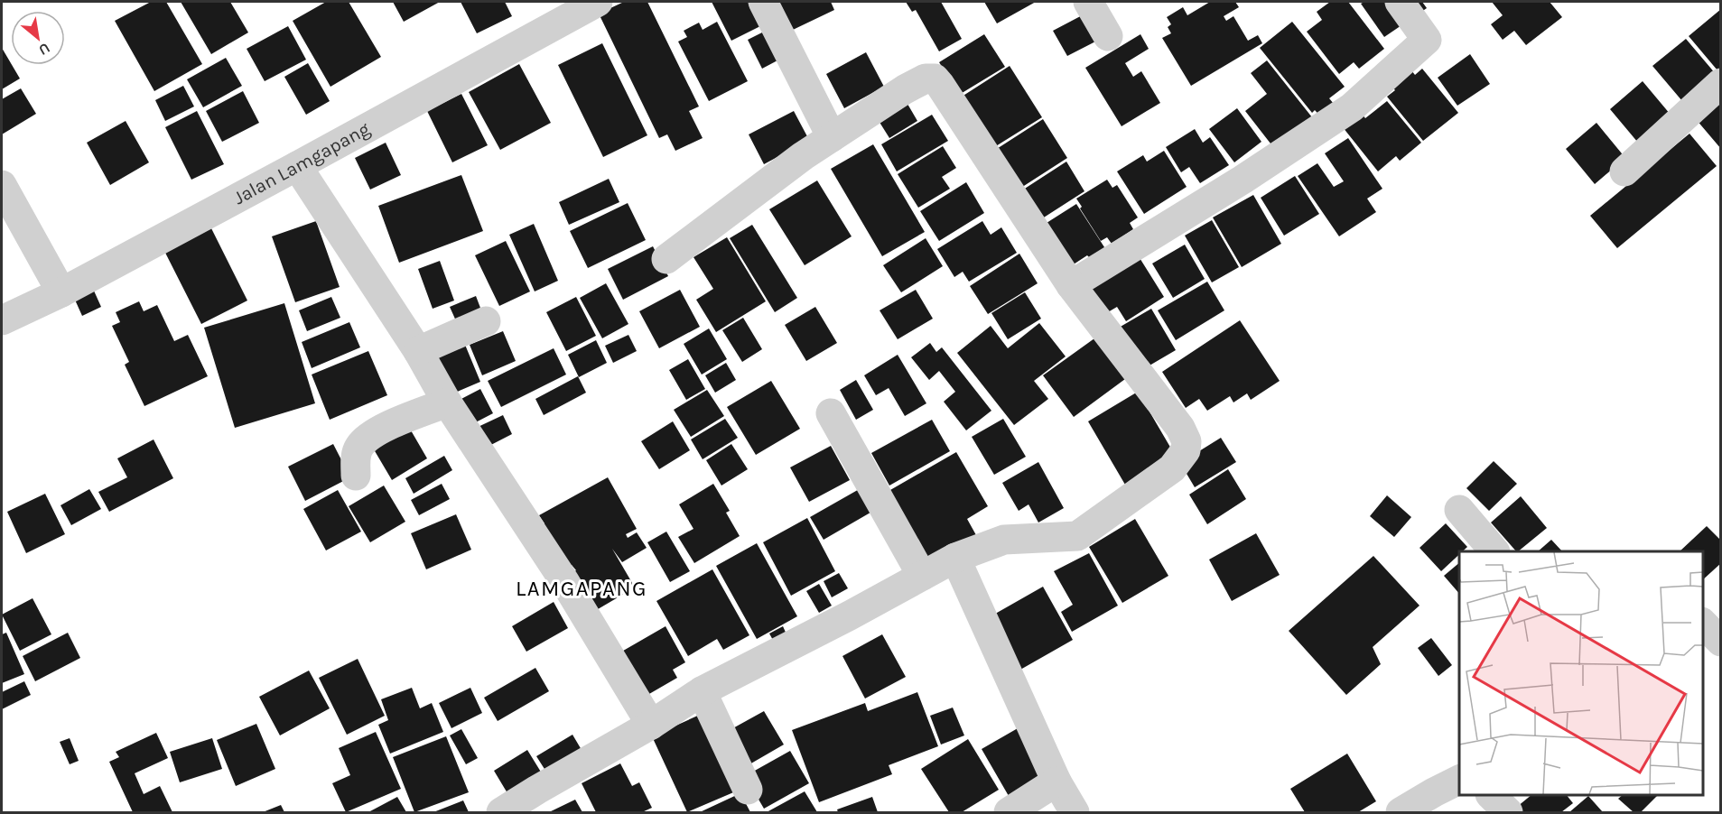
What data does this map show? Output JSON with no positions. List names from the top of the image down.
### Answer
{
  "streets": {
    "street": ["Jalan Lamgapang"]
  },
  "districts": ["LAMGAPANG"],
  "north": "bottom right"
}
